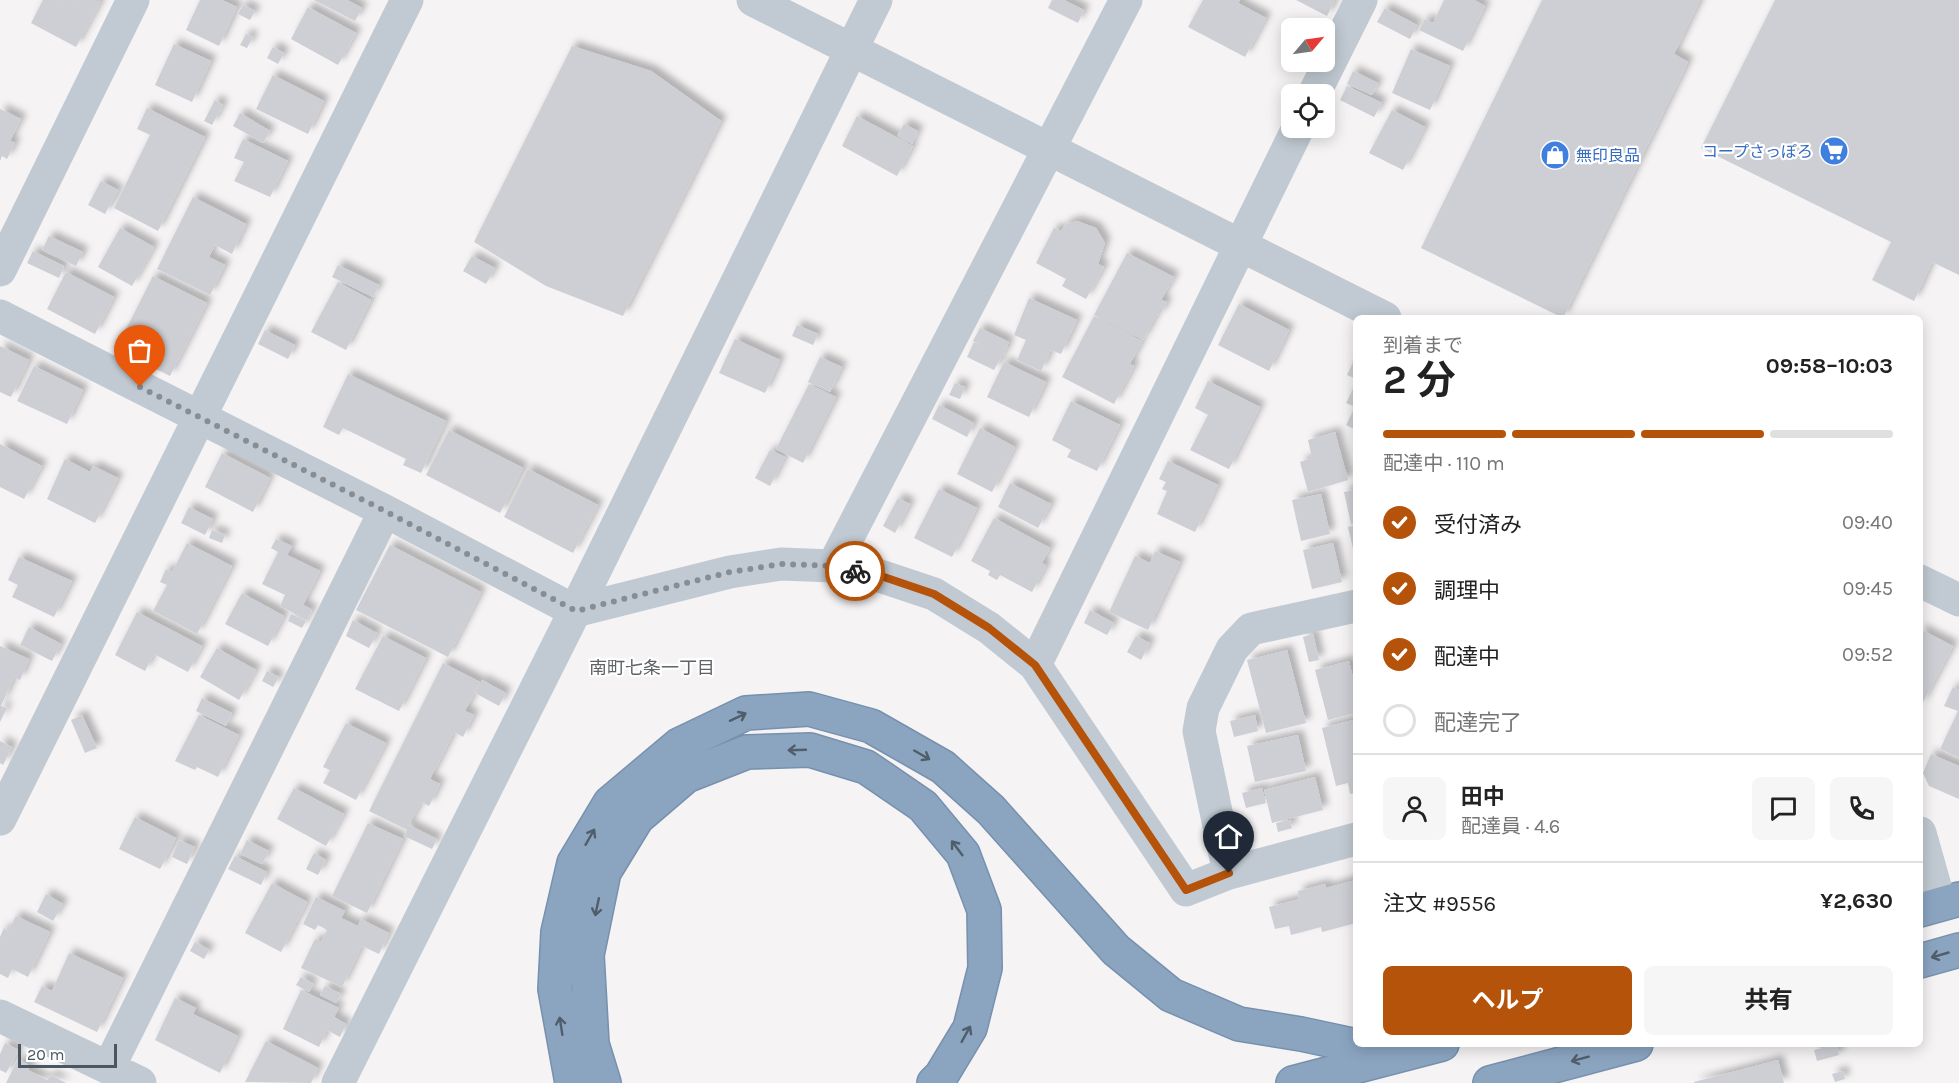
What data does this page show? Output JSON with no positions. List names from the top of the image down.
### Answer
{
  "districts": ["南町七条一丁目"],
  "places": {
    "supermarket": ["コープさっぽろ"],
    "shop": ["無印良品"]
  },
  "scale_bar": "20 m",
  "north": "top right",
  "page": {
    "heading": ["2 分", "到着まで", "09:58–10:03"],
    "panel": [
      "田中",
      "配達員 · 4.6",
      "注文 #9556",
      "¥2,630"
    ],
    "bar": "配達中 · 110 m",
    "list": [
      ["受付済み", "09:40"],
      ["調理中", "09:45"],
      ["配達中", "09:52"],
      "配達完了"
    ],
    "buttons": ["ヘルプ", "共有"],
    "scale": "20 m"
  }
}
